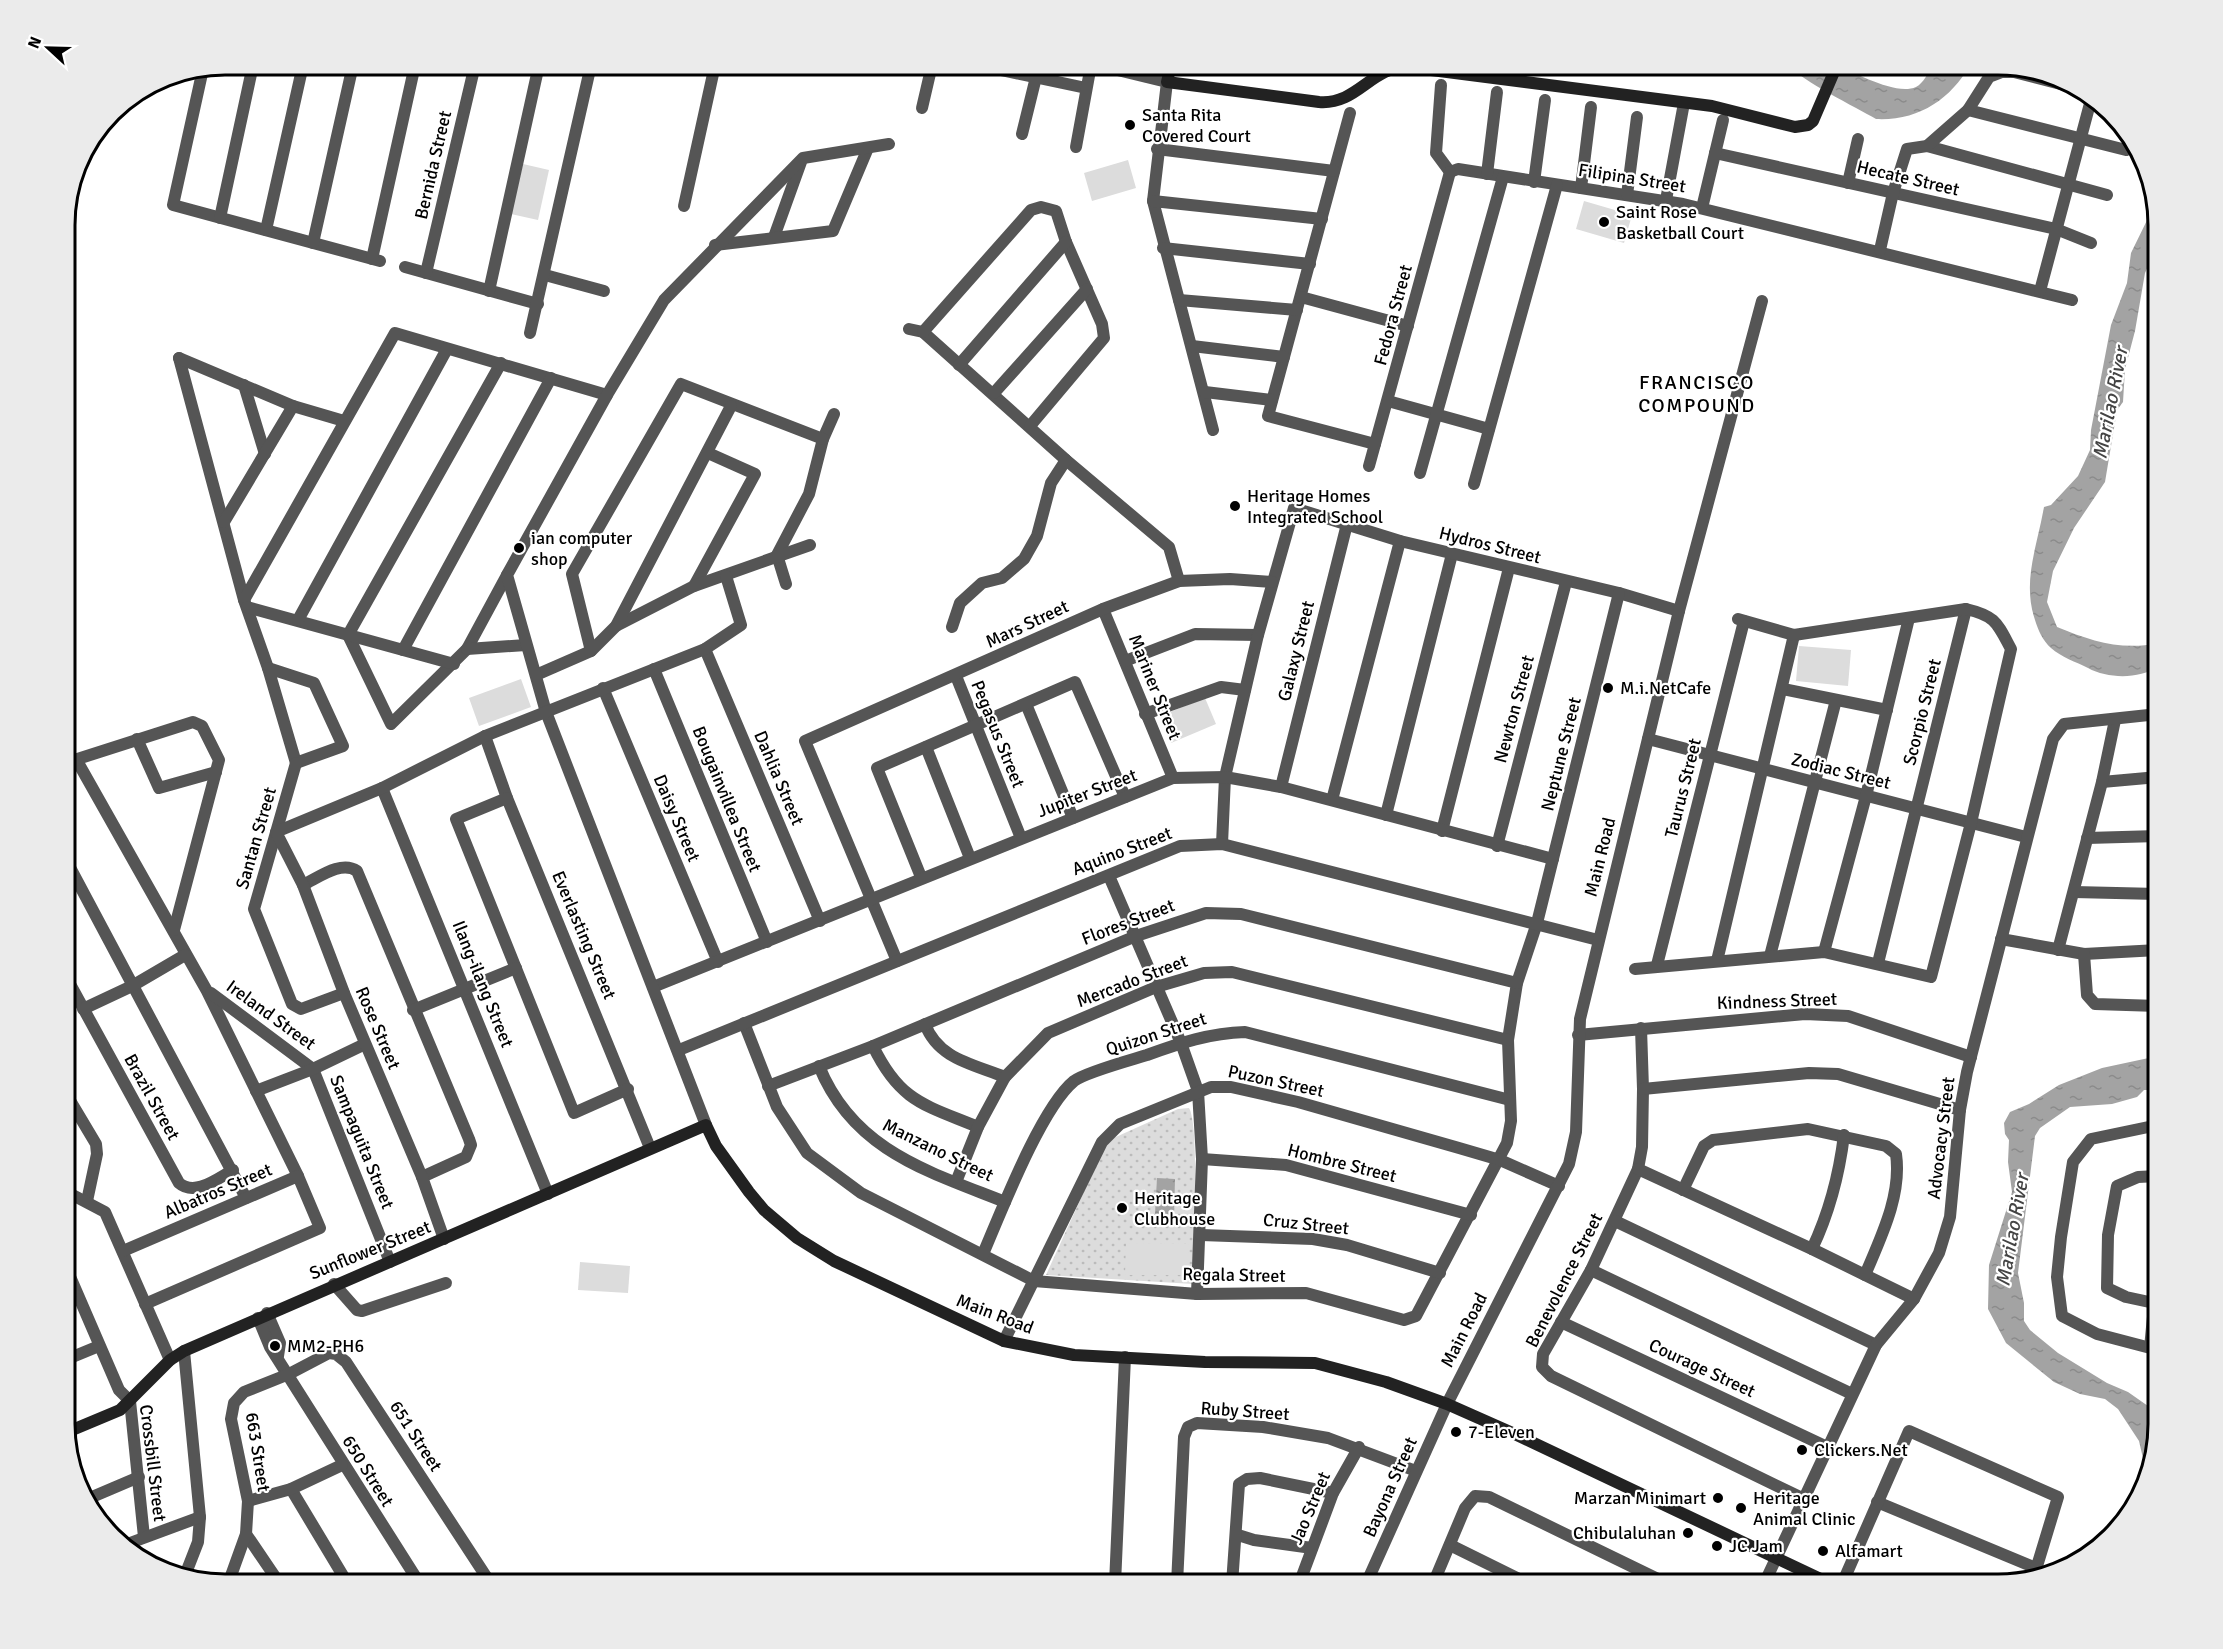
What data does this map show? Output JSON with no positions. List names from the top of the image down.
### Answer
{
  "streets": {
    "main road": ["Main Road", "Sunflower Street"],
    "street": [
      "Bernida Street",
      "Filipina Street",
      "Hecate Street",
      "Fedora Street",
      "Hydros Street",
      "Mars Street",
      "Galaxy Street",
      "Mariner Street",
      "Newton Street",
      "Scorpio Street",
      "Pegasus Street",
      "Neptune Street",
      "Zodiac Street",
      "Dahlia Street",
      "Taurus Street",
      "Jupiter Street",
      "Bougainvillea Street",
      "Daisy Street",
      "Santan Street",
      "Aquino Street",
      "Flores Street",
      "Everlasting Street",
      "Mercado Street",
      "Ilang-ilang Street",
      "Kindness Street",
      "Ireland Street",
      "Rose Street",
      "Quizon Street",
      "Puzon Street",
      "Brazil Street",
      "Advocacy Street",
      "Sampaguita Street",
      "Manzano Street",
      "Hombre Street",
      "Albatros Street",
      "Cruz Street",
      "Regala Street",
      "Benevolence Street",
      "Courage Street",
      "Ruby Street",
      "651 Street",
      "663 Street",
      "Crossbill Street",
      "650 Street",
      "Bayona Street",
      "Jao Street"
    ]
  },
  "crossings": [
    ["Filipina Street", "Fedora Street"],
    ["Hydros Street", "Mars Street"],
    ["Hydros Street", "Galaxy Street"],
    ["Hydros Street", "Newton Street"],
    ["Hydros Street", "Neptune Street"],
    ["Hydros Street", "Main Road"],
    ["Mars Street", "Mariner Street"],
    ["Mars Street", "Pegasus Street"],
    ["Mars Street", "Jupiter Street"],
    ["Galaxy Street", "Jupiter Street"],
    ["Mariner Street", "Jupiter Street"],
    ["Newton Street", "Jupiter Street"],
    ["Scorpio Street", "Zodiac Street"],
    ["Pegasus Street", "Jupiter Street"],
    ["Neptune Street", "Jupiter Street"],
    ["Neptune Street", "Aquino Street"],
    ["Neptune Street", "Regala Street"],
    ["Zodiac Street", "Taurus Street"],
    ["Zodiac Street", "Main Road"],
    ["Zodiac Street", "Advocacy Street"],
    ["Dahlia Street", "Jupiter Street"],
    ["Jupiter Street", "Bougainvillea Street"],
    ["Jupiter Street", "Daisy Street"],
    ["Santan Street", "Rose Street"],
    ["Aquino Street", "Main Road"],
    ["Aquino Street", "Regala Street"],
    ["Main Road", "Kindness Street"],
    ["Main Road", "Puzon Street"],
    ["Main Road", "Advocacy Street"],
    ["Main Road", "Sunflower Street"],
    ["Main Road", "Bayona Street"],
    ["Flores Street", "Manzano Street"],
    ["Flores Street", "Regala Street"],
    ["Everlasting Street", "Sunflower Street"],
    ["Mercado Street", "Manzano Street"],
    ["Mercado Street", "Regala Street"],
    ["Ilang-ilang Street", "Sunflower Street"],
    ["Kindness Street", "Advocacy Street"],
    ["Kindness Street", "Benevolence Street"],
    ["Ireland Street", "Sampaguita Street"],
    ["Rose Street", "Sunflower Street"],
    ["Quizon Street", "Manzano Street"],
    ["Quizon Street", "Regala Street"],
    ["Puzon Street", "Regala Street"],
    ["Advocacy Street", "Benevolence Street"],
    ["Advocacy Street", "Courage Street"],
    ["Sampaguita Street", "Sunflower Street"],
    ["Hombre Street", "Regala Street"],
    ["Cruz Street", "Regala Street"],
    ["Sunflower Street", "Crossbill Street"],
    ["Sunflower Street", "650 Street"],
    ["Benevolence Street", "Courage Street"],
    ["Ruby Street", "Bayona Street"],
    ["Ruby Street", "Jao Street"],
    ["651 Street", "663 Street"],
    ["651 Street", "650 Street"],
    ["663 Street", "650 Street"]
  ],
  "districts": ["FRANCISCO COMPOUND"],
  "water": ["Marilao River"],
  "places": [
    "Santa Rita Covered Court",
    "Saint Rose Basketball Court",
    "Heritage Homes Integrated School",
    "ian computer shop",
    "M.i.NetCafe",
    "Heritage Clubhouse",
    "MM2-PH6",
    "7-Eleven",
    "Clickers.Net",
    "Marzan Minimart",
    "Heritage Animal Clinic",
    "Chibulaluhan",
    "JC Jam",
    "Alfamart"
  ],
  "north": "left"
}
